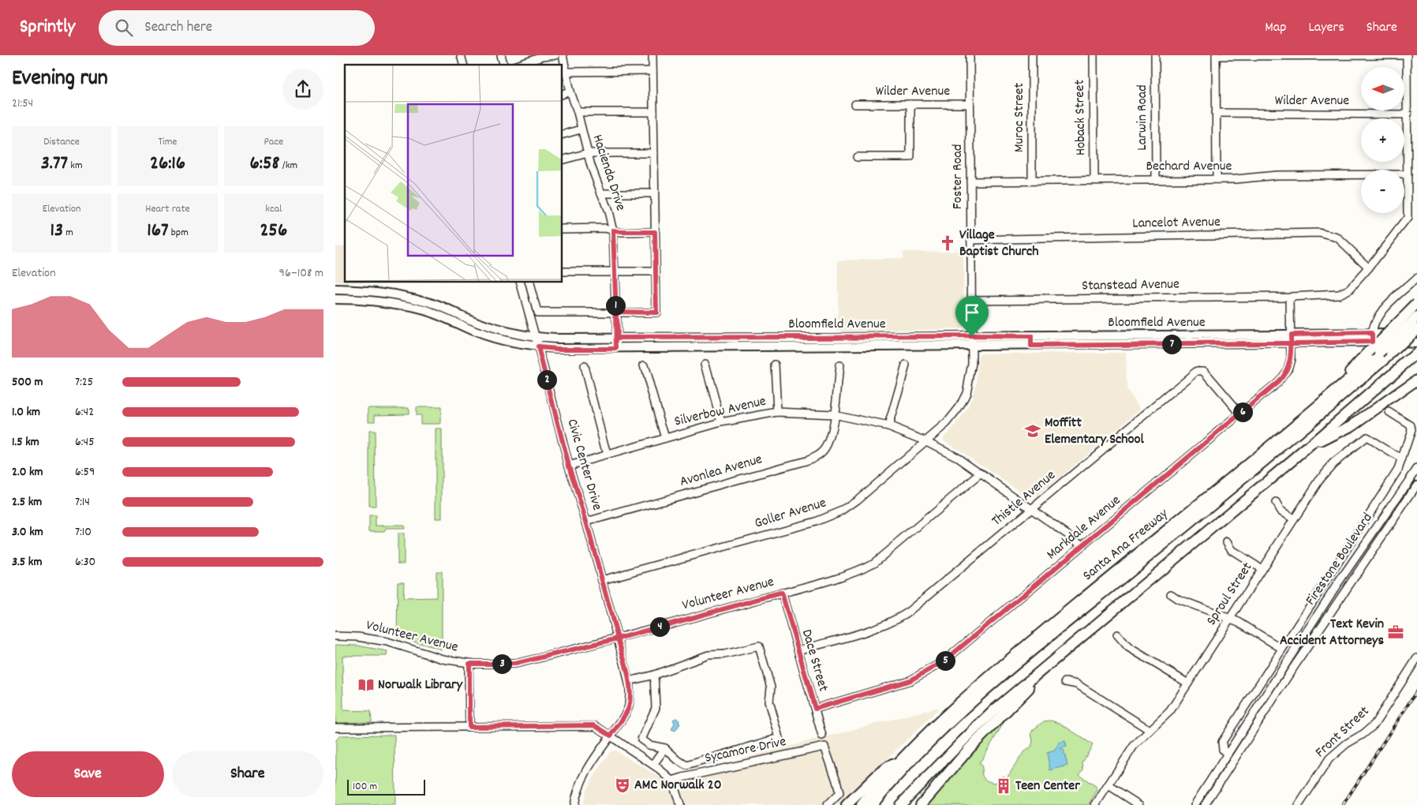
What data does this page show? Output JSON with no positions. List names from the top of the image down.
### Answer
{
  "streets": {
    "highway": ["Santa Ana Freeway"],
    "main road": ["Bloomfield Avenue"],
    "street": [
      "Wilder Avenue",
      "Muroc Street",
      "Hoback Street",
      "Larwin Road",
      "Bechard Avenue",
      "Hacienda Drive",
      "Foster Road",
      "Lancelot Avenue",
      "Stanstead Avenue",
      "Silverbow Avenue",
      "Civic Center Drive",
      "Avonlea Avenue",
      "Thistle Avenue",
      "Goller Avenue",
      "Markdale Avenue",
      "Firestone Boulevard",
      "Volunteer Avenue",
      "Sproul Street",
      "Dace Street",
      "Front Street",
      "Sycamore Drive"
    ]
  },
  "crossings": [
    ["Wilder Avenue", "Foster Road"],
    ["Wilder Avenue", "Stanstead Avenue"],
    ["Muroc Street", "Bechard Avenue"],
    ["Hoback Street", "Bechard Avenue"],
    ["Larwin Road", "Bechard Avenue"],
    ["Bechard Avenue", "Foster Road"],
    ["Bechard Avenue", "Stanstead Avenue"],
    ["Hacienda Drive", "Bloomfield Avenue"],
    ["Foster Road", "Lancelot Avenue"],
    ["Foster Road", "Stanstead Avenue"],
    ["Foster Road", "Bloomfield Avenue"],
    ["Foster Road", "Goller Avenue"],
    ["Lancelot Avenue", "Stanstead Avenue"],
    ["Stanstead Avenue", "Markdale Avenue"],
    ["Bloomfield Avenue", "Civic Center Drive"],
    ["Bloomfield Avenue", "Goller Avenue"],
    ["Bloomfield Avenue", "Markdale Avenue"],
    ["Silverbow Avenue", "Civic Center Drive"],
    ["Silverbow Avenue", "Avonlea Avenue"],
    ["Silverbow Avenue", "Thistle Avenue"],
    ["Silverbow Avenue", "Goller Avenue"],
    ["Silverbow Avenue", "Markdale Avenue"],
    ["Silverbow Avenue", "Volunteer Avenue"],
    ["Civic Center Drive", "Avonlea Avenue"],
    ["Civic Center Drive", "Goller Avenue"],
    ["Civic Center Drive", "Volunteer Avenue"],
    ["Thistle Avenue", "Markdale Avenue"],
    ["Thistle Avenue", "Dace Street"],
    ["Markdale Avenue", "Dace Street"],
    ["Volunteer Avenue", "Dace Street"]
  ],
  "places": {
    "church": ["Village Baptist Church"],
    "school or university": ["Moffitt Elementary School"],
    "office": ["Text Kevin Accident Attorneys"],
    "library": ["Norwalk Library"],
    "theatre": ["AMC Norwalk 20"],
    "building": ["Teen Center"]
  },
  "scale_bar": "100 m",
  "north": "left",
  "page": {
    "header": "Sprintly",
    "search": "Search here",
    "nav": ["Map", "Layers", "Share"],
    "heading": ["Evening run", "21:54"],
    "map_buttons": ["+", "−"],
    "stats": [
      ["Distance", "3.77 km"],
      ["Time", "26:16"],
      ["Pace", "6:58 /km"],
      ["Elevation", "13 m"],
      ["Heart rate", "167 bpm"],
      ["kcal", "256"]
    ],
    "chart": ["Elevation", "96–108 m"],
    "pins": [
      "1",
      "7",
      "2",
      "6",
      "4",
      "5",
      "3"
    ],
    "list": [
      {
        "name": "500 m",
        "note": "7:25"
      },
      {
        "name": "1.0 km",
        "note": "6:42"
      },
      {
        "name": "1.5 km",
        "note": "6:45"
      },
      {
        "name": "2.0 km",
        "note": "6:59"
      },
      {
        "name": "2.5 km",
        "note": "7:14"
      },
      {
        "name": "3.0 km",
        "note": "7:10"
      },
      {
        "name": "3.5 km",
        "note": "6:30"
      }
    ],
    "buttons": ["Save", "Share"],
    "scale": "100 m"
  }
}
